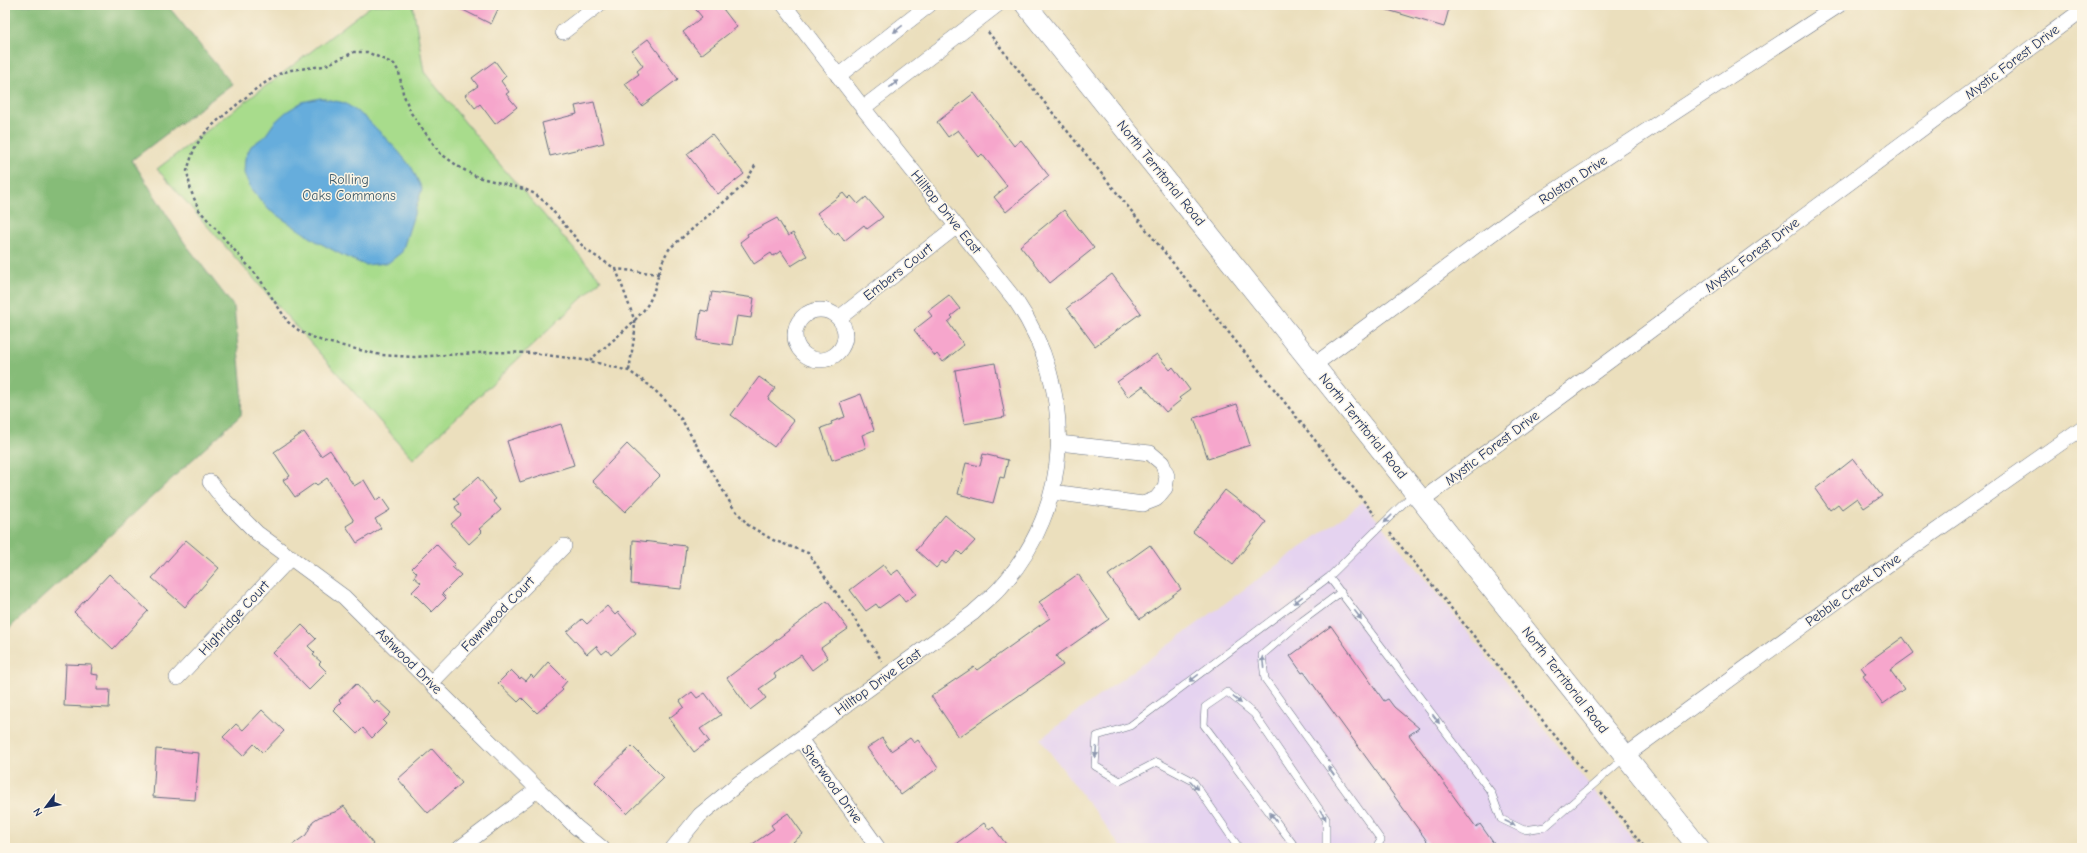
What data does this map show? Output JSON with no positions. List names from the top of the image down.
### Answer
{
  "streets": {
    "main road": ["North Territorial Road"],
    "street": [
      "Mystic Forest Drive",
      "Rolston Drive",
      "Hilltop Drive East",
      "Embers Court",
      "Pebble Creek Drive",
      "Fawnwood Court",
      "Highridge Court",
      "Ashwood Drive",
      "Sherwood Drive"
    ]
  },
  "crossings": [
    ["Mystic Forest Drive", "North Territorial Road"],
    ["North Territorial Road", "Rolston Drive"],
    ["North Territorial Road", "Pebble Creek Drive"],
    ["Hilltop Drive East", "Embers Court"],
    ["Hilltop Drive East", "Sherwood Drive"],
    ["Fawnwood Court", "Ashwood Drive"],
    ["Highridge Court", "Ashwood Drive"]
  ],
  "parks": ["Rolling Oaks Commons"],
  "north": "bottom left"
}
